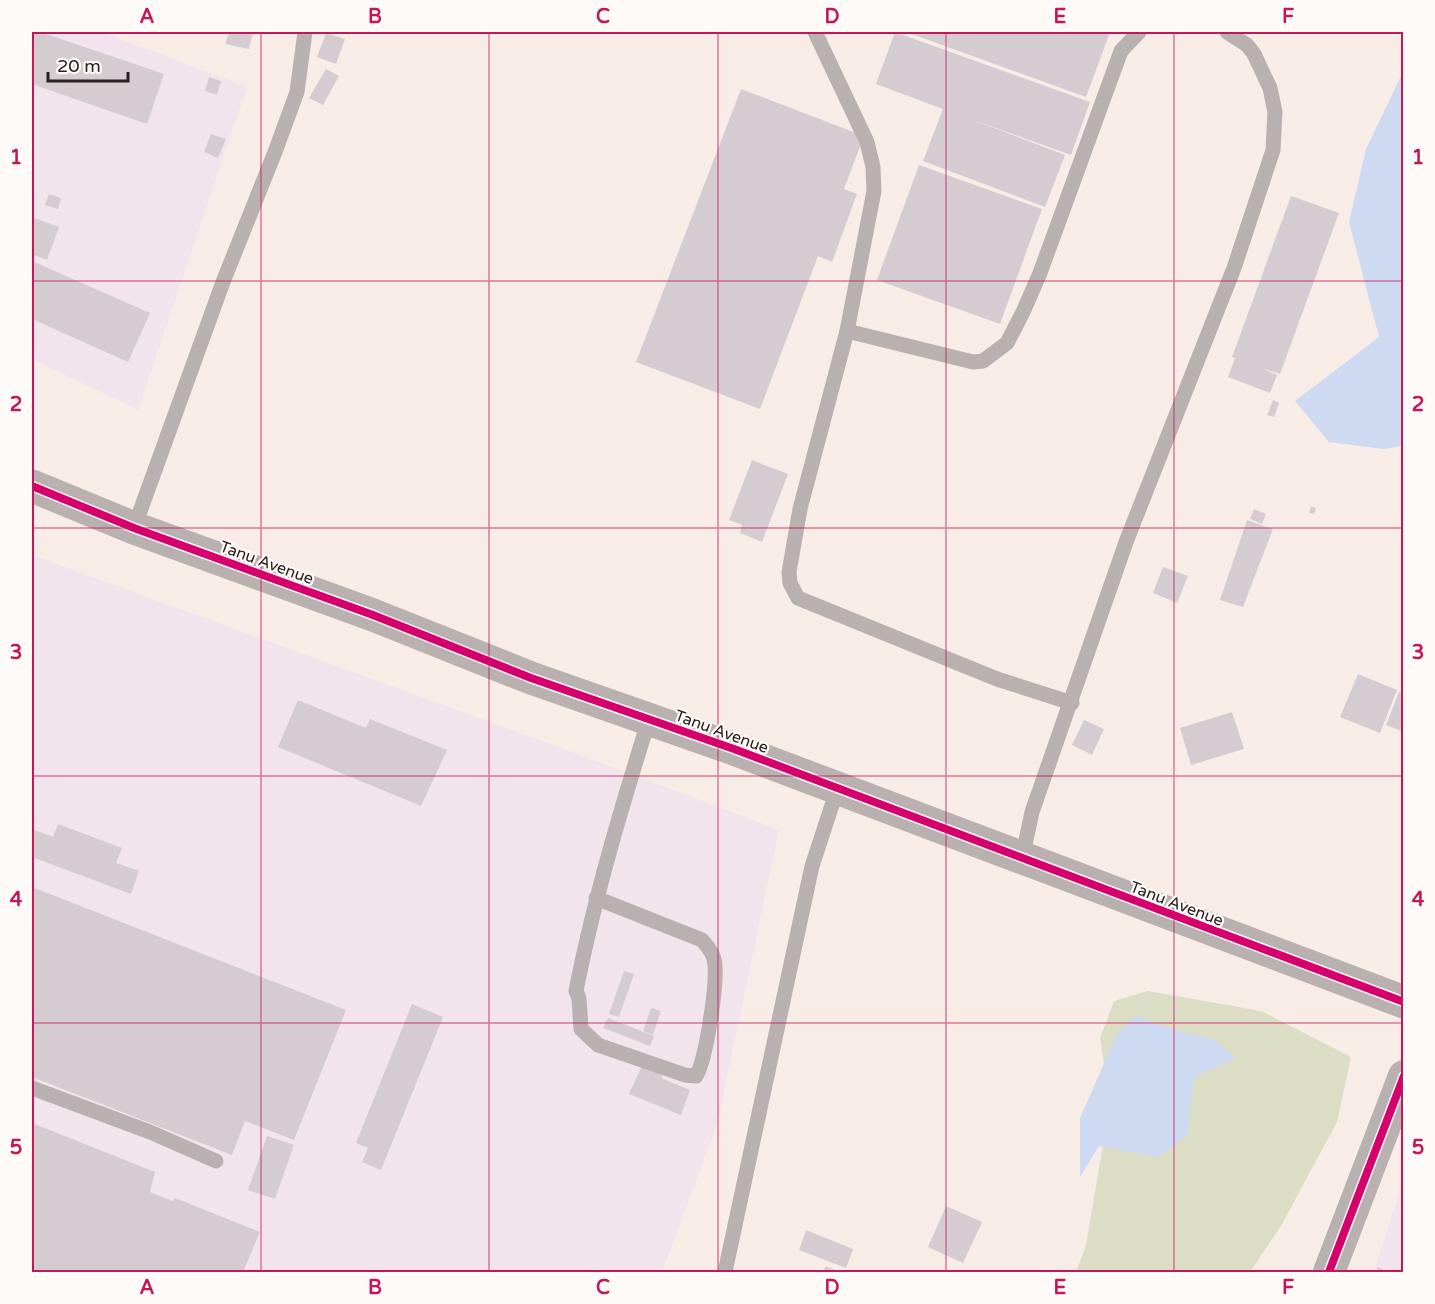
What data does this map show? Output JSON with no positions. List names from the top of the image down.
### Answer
{
  "streets": {
    "street": ["Tanu Avenue"]
  },
  "scale_bar": "20 m",
  "grid": {
    "columns": [
      "A",
      "B",
      "C",
      "D",
      "E",
      "F"
    ],
    "rows": [
      "1",
      "2",
      "3",
      "4",
      "5"
    ]
  }
}
